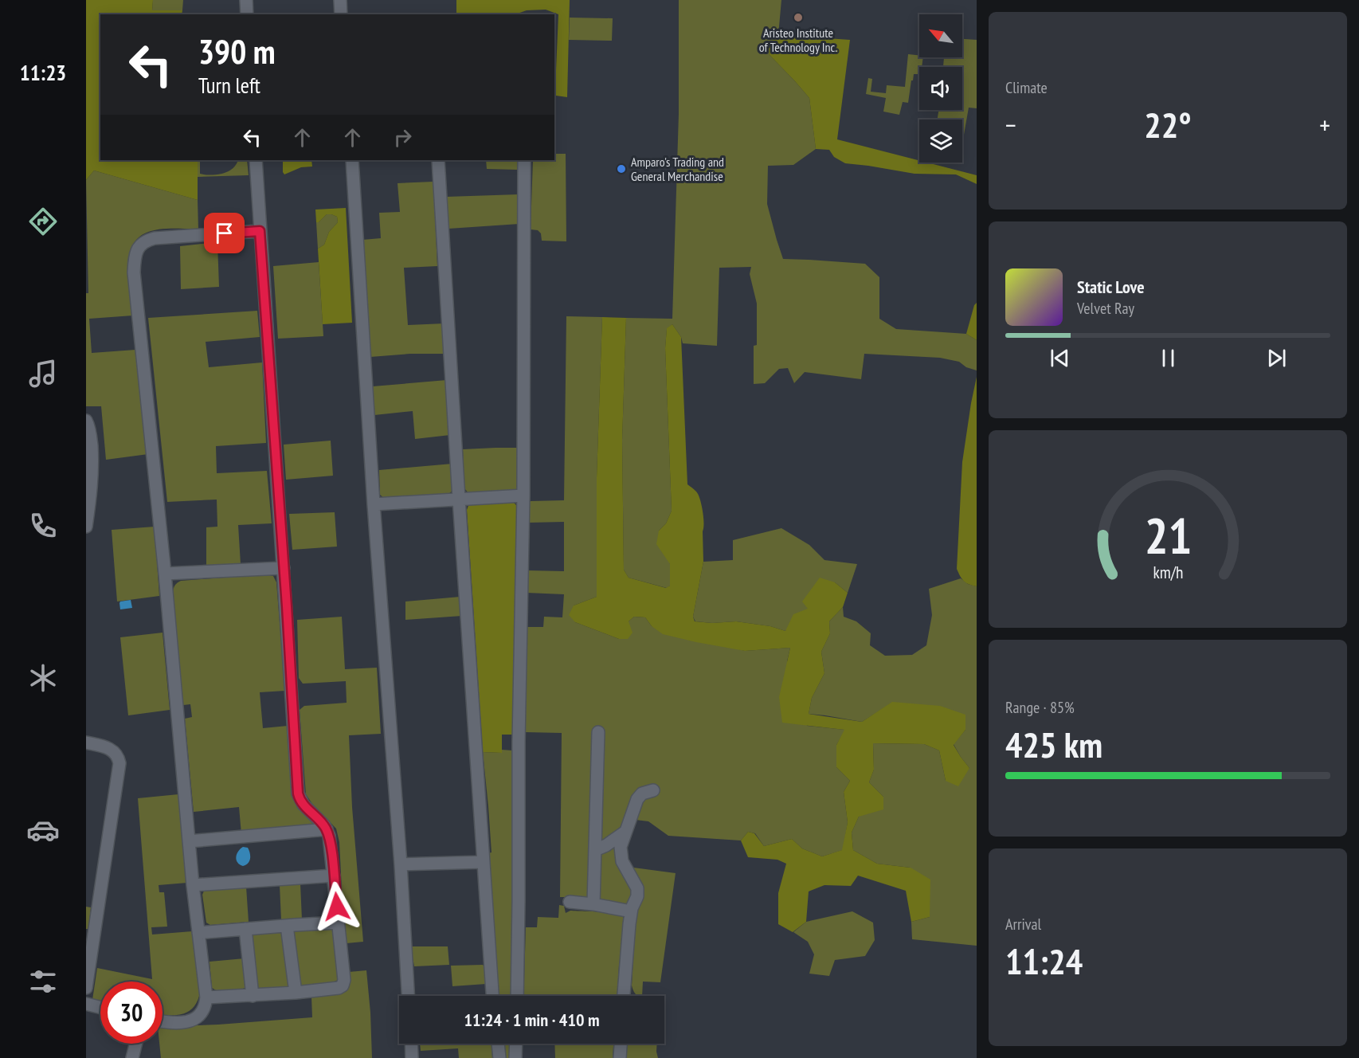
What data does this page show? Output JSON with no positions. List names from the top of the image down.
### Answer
{
  "places": ["Aristeo Institute of Technology Inc.", "Amparo's Trading and General Merchandise"],
  "north": "top left",
  "page": {
    "tabs": "11:23",
    "tile": [
      "Climate",
      ["Range · 85%", "425 km"],
      ["Arrival", "11:24"]
    ],
    "turn": ["390 m", "Turn left"],
    "heat": ["−", "22°", "+"],
    "song": ["Static Love", "Velvet Ray"],
    "limit": "30",
    "trip": "11:24 · 1 min · 410 m",
    "gauge": ["21", "km/h"]
  }
}
